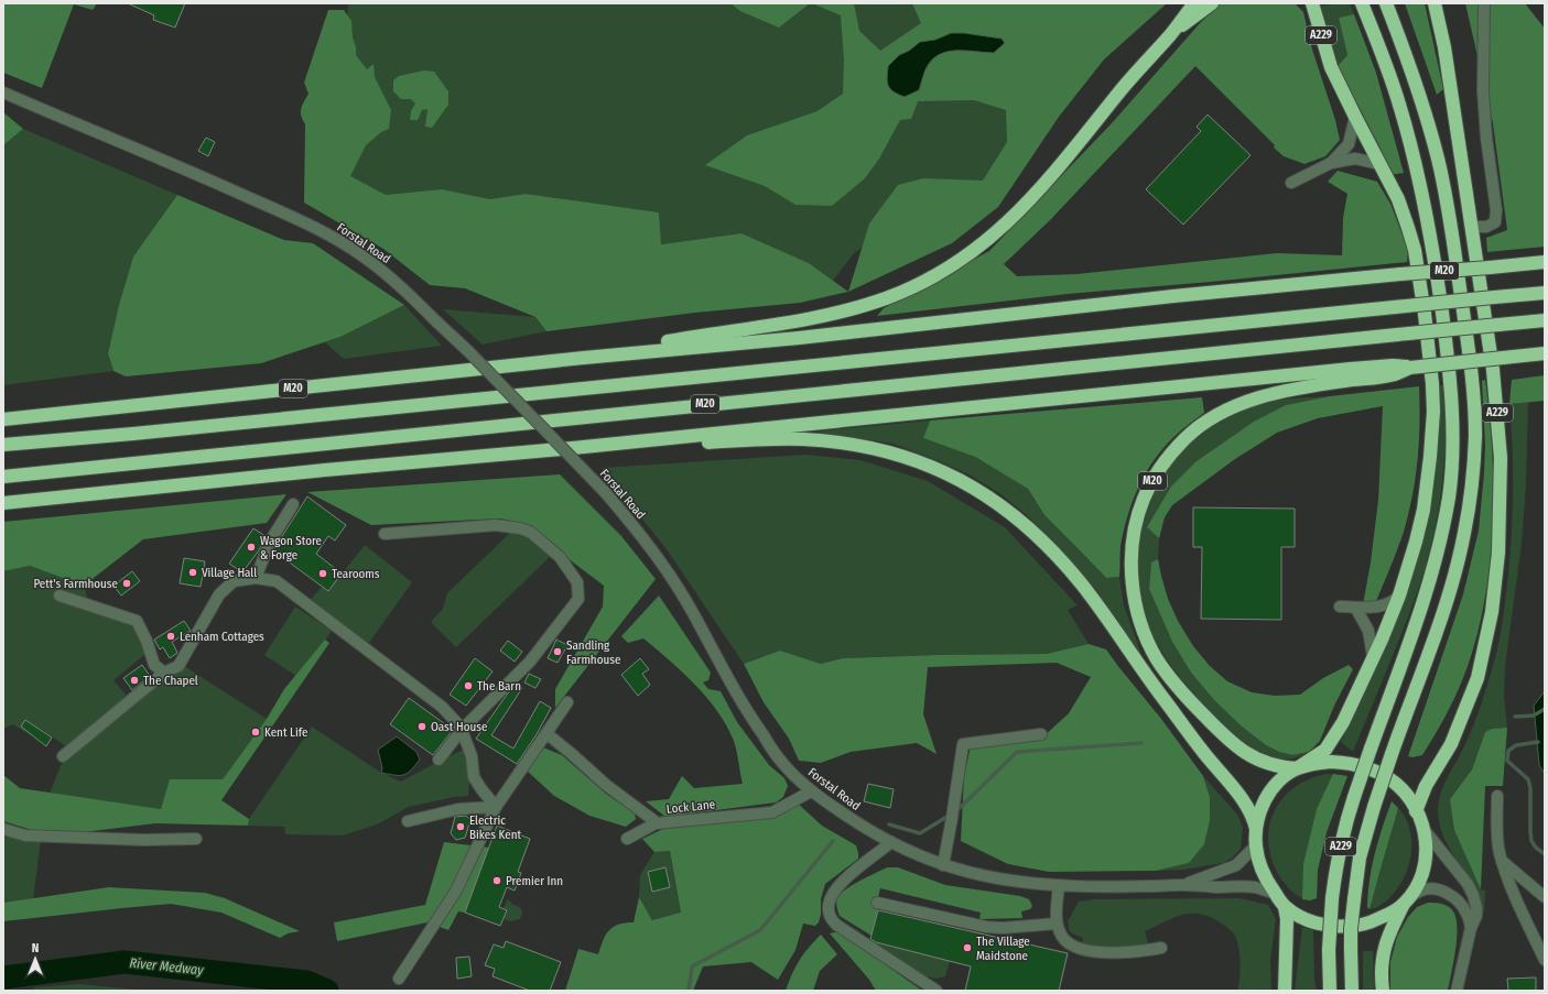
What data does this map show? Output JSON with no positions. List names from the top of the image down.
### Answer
{
  "streets": {
    "highway": ["A229", "M20"],
    "street": ["Forstal Road", "Lock Lane"]
  },
  "crossings": [
    ["A229", "M20"],
    ["Forstal Road", "Lock Lane"]
  ],
  "water": ["River Medway"],
  "places": [
    "Wagon Store & Forge",
    "Village Hall",
    "Tearooms",
    "Pett's Farmhouse",
    "Lenham Cottages",
    "Sandling Farmhouse",
    "The Chapel",
    "The Barn",
    "Oast House",
    "Kent Life",
    "Electric Bikes Kent",
    "Premier Inn",
    "The Village Maidstone"
  ],
  "north": "top"
}
